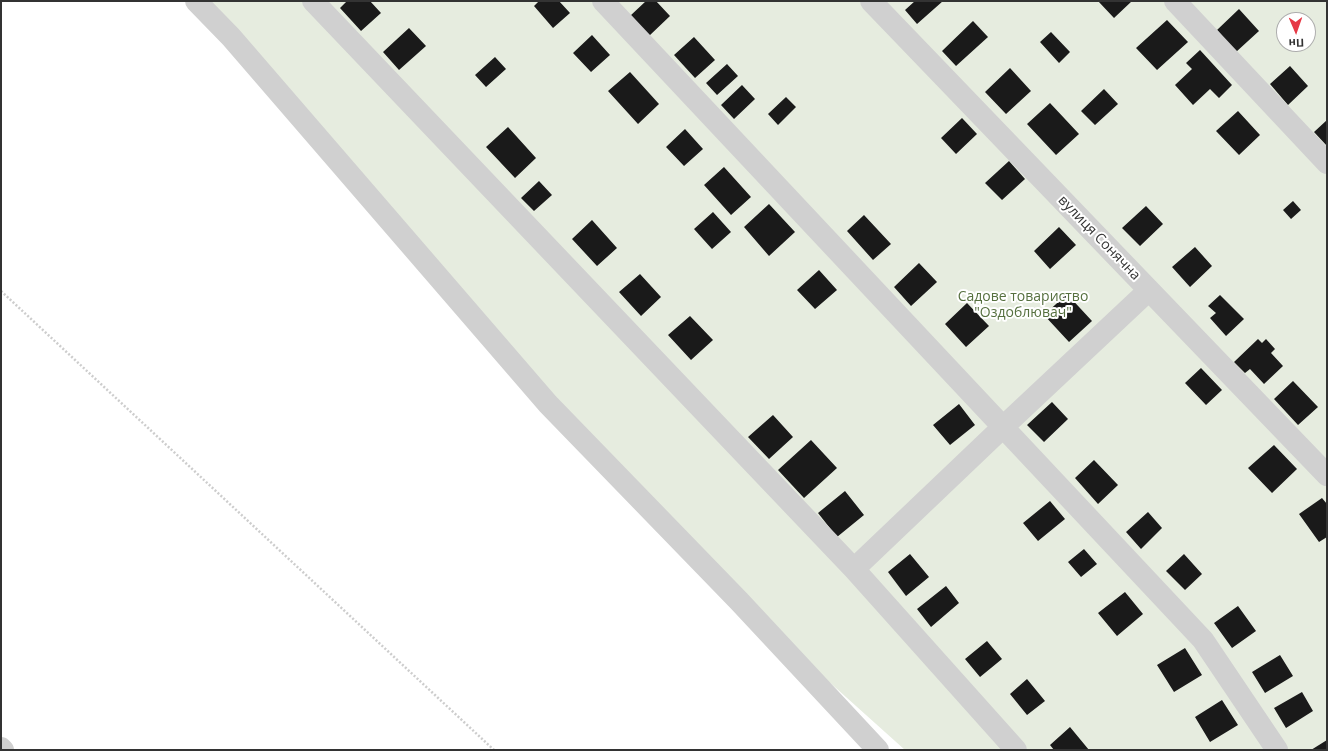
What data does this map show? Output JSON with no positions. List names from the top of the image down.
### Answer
{
  "streets": {
    "street": ["вулиця Сонячна"]
  },
  "parks": ["Садове товариство \"Оздоблювач\""],
  "north": "bottom"
}
